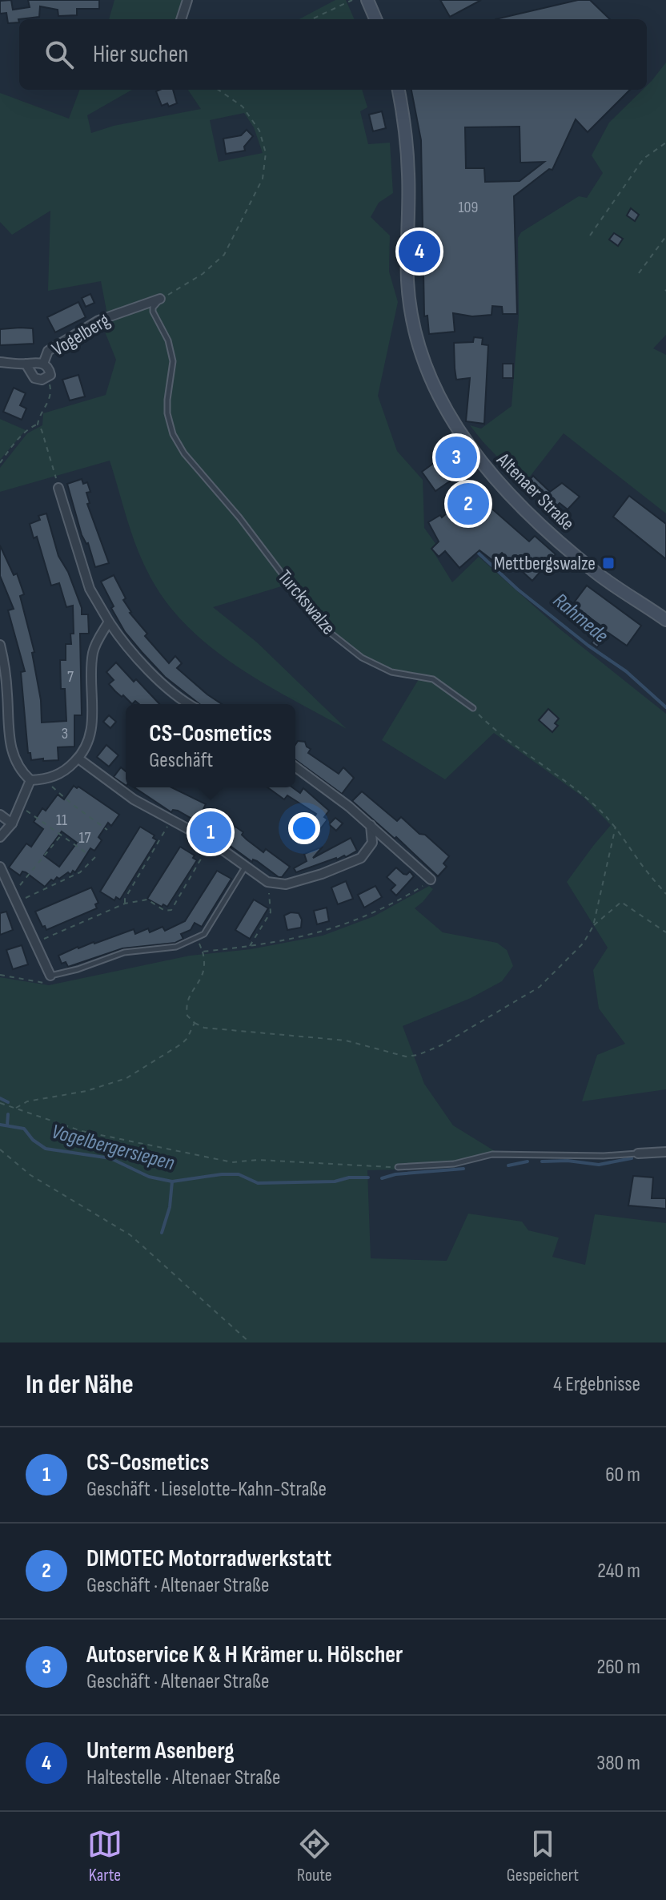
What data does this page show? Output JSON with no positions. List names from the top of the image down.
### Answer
{
  "streets": {
    "main road": ["Altenaer Straße"],
    "street": ["Vogelberg"],
    "lane": ["Turckswalze"]
  },
  "crossings": [
    ["Vogelberg", "Turckswalze"]
  ],
  "water": ["Rahmede", "Vogelbergersiepen"],
  "places": {
    "transit": ["Mettbergswalze"]
  },
  "house_numbers": [
    "109",
    "7",
    "3",
    "11",
    "17"
  ],
  "page": {
    "search": "Hier suchen",
    "pins": [
      "4",
      "3",
      "2",
      "1"
    ],
    "popup": ["CS-Cosmetics", "Geschäft"],
    "heading": ["In der Nähe", "4 Ergebnisse"],
    "list": [
      {
        "mark": "1",
        "name": "CS-Cosmetics",
        "note": "Geschäft · Lieselotte-Kahn-Straße",
        "value": "60 m"
      },
      {
        "mark": "2",
        "name": "DIMOTEC Motorradwerkstatt",
        "note": "Geschäft · Altenaer Straße",
        "value": "240 m"
      },
      {
        "mark": "3",
        "name": "Autoservice K & H Krämer u. Hölscher",
        "note": "Geschäft · Altenaer Straße",
        "value": "260 m"
      },
      {
        "mark": "4",
        "name": "Unterm Asenberg",
        "note": "Haltestelle · Altenaer Straße",
        "value": "380 m"
      }
    ],
    "nav": ["Karte", "Route", "Gespeichert"]
  }
}
